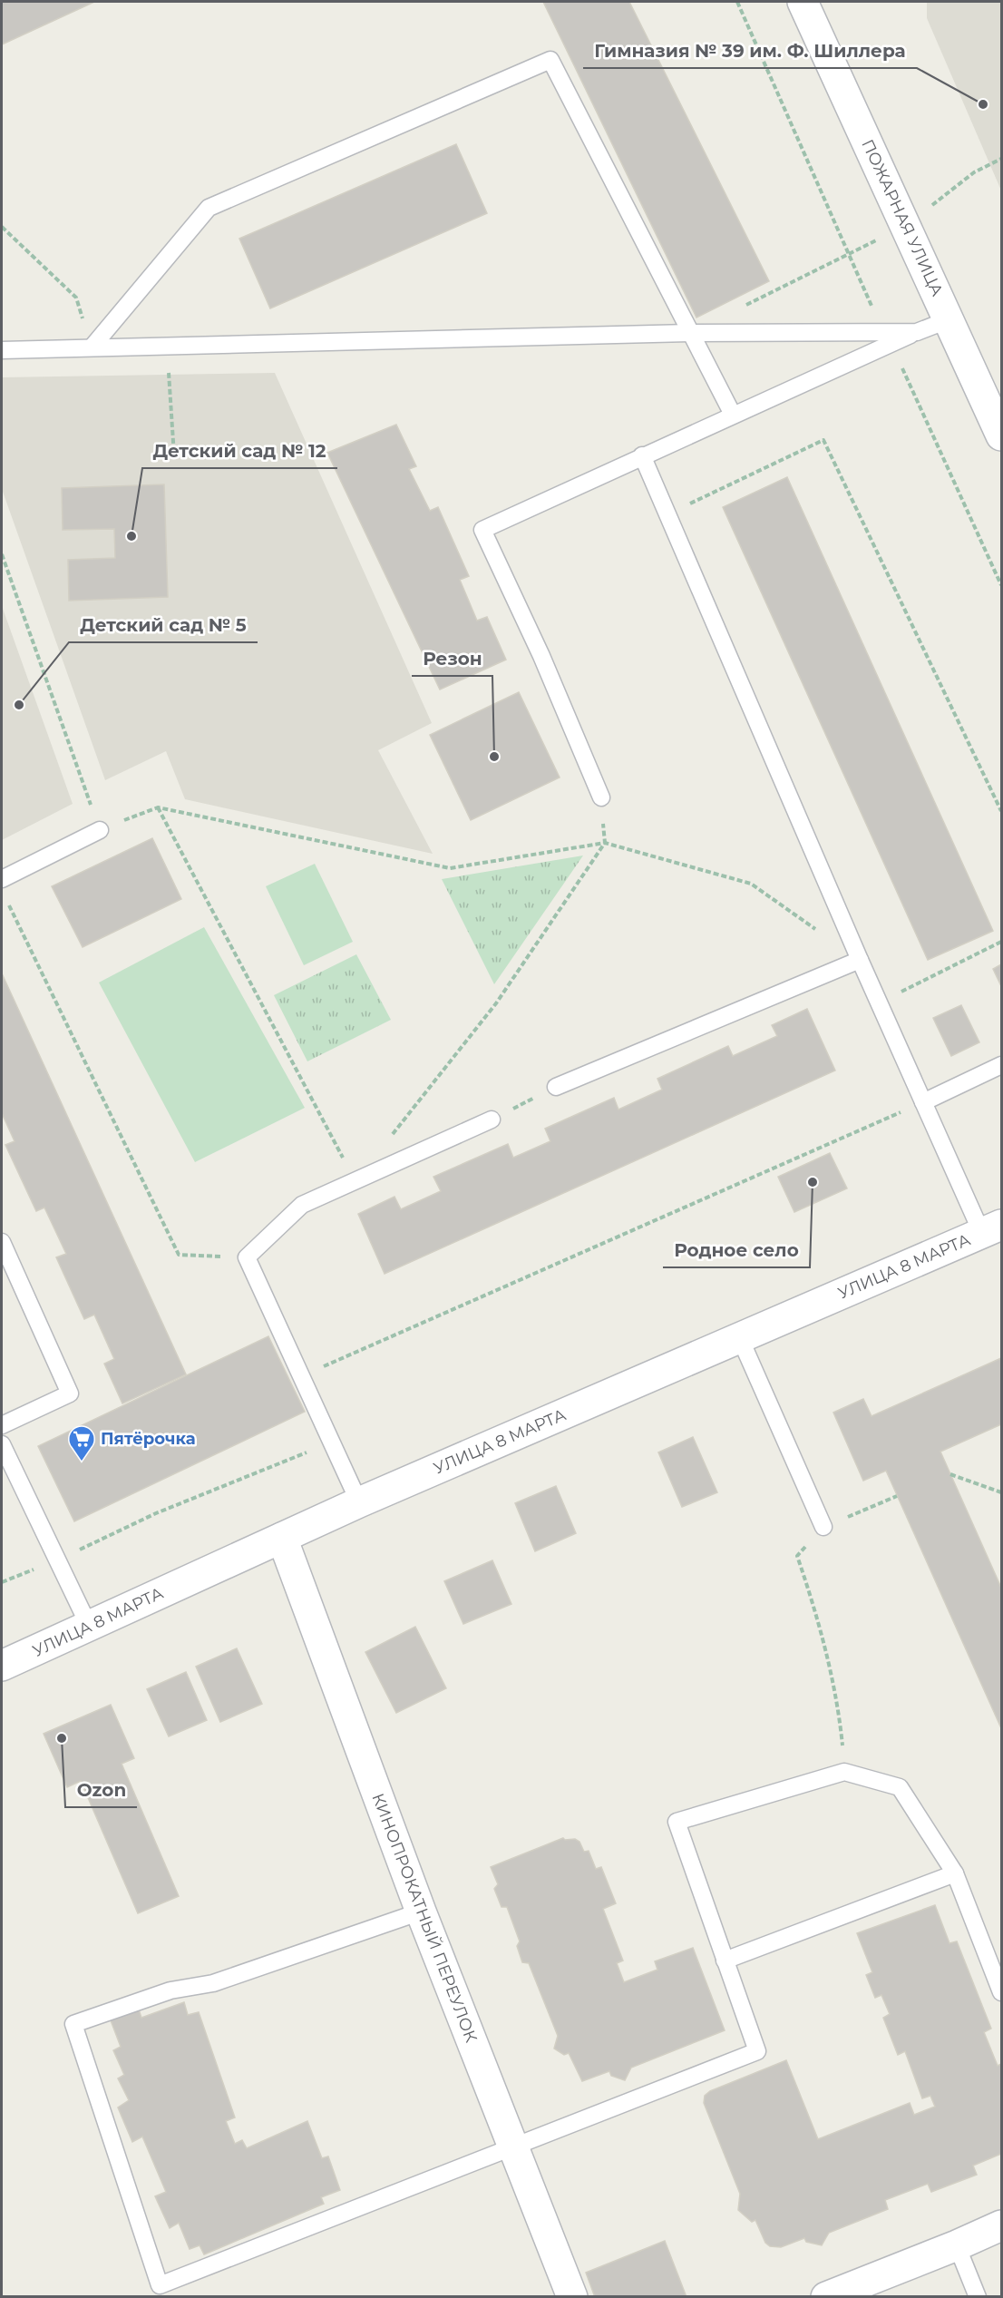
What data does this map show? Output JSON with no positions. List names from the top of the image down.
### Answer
{
  "streets": {
    "street": ["ПОЖАРНАЯ УЛИЦА", "УЛИЦА 8 МАРТА", "КИНОПРОКАТНЫЙ ПЕРЕУЛОК"]
  },
  "crossings": [
    ["УЛИЦА 8 МАРТА", "КИНОПРОКАТНЫЙ ПЕРЕУЛОК"]
  ],
  "places": {
    "other": [
      "Гимназия № 39 им. Ф. Шиллера",
      "Детский сад № 12",
      "Детский сад № 5",
      "Резон",
      "Родное село",
      "Ozon"
    ],
    "supermarket": ["Пятёрочка"]
  }
}
